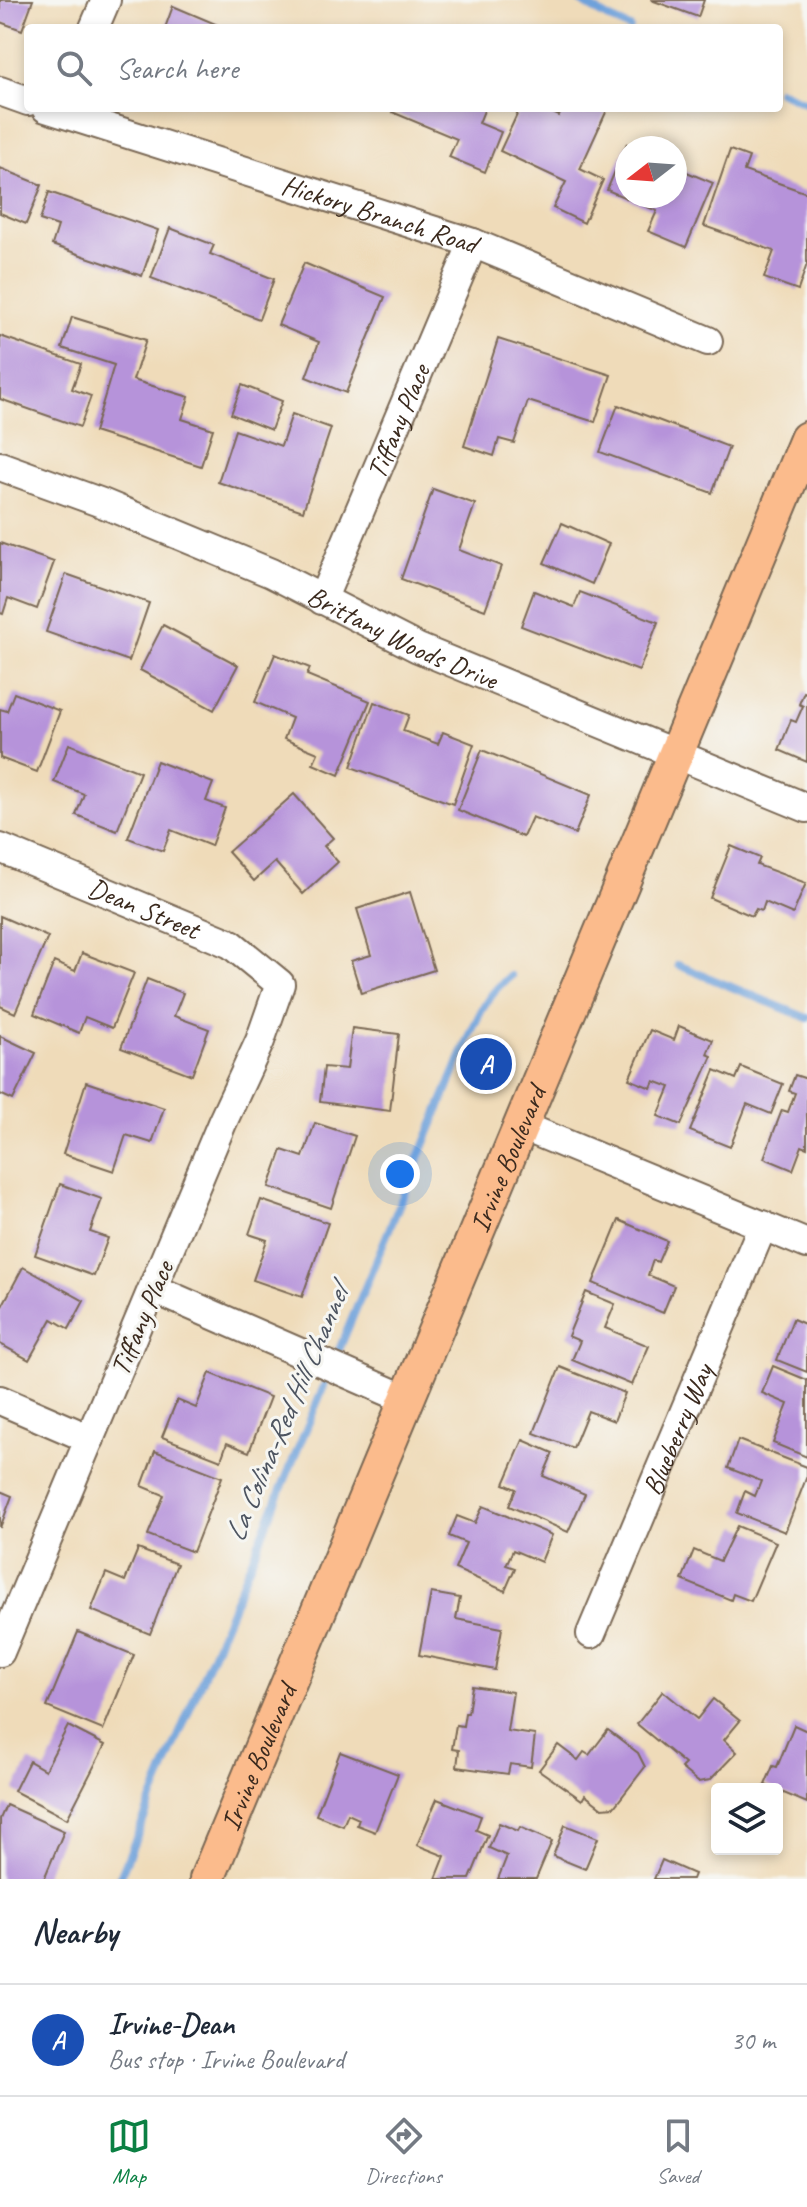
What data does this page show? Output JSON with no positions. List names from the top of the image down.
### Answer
{
  "streets": {
    "main road": ["Irvine Boulevard"],
    "street": [
      "Hickory Branch Road",
      "Tiffany Place",
      "Brittany Woods Drive",
      "Dean Street",
      "Blueberry Way"
    ]
  },
  "crossings": [
    ["Hickory Branch Road", "Tiffany Place"],
    ["Tiffany Place", "Brittany Woods Drive"],
    ["Tiffany Place", "Dean Street"],
    ["Brittany Woods Drive", "Irvine Boulevard"]
  ],
  "water": ["La Colina-Red Hill Channel"],
  "north": "left",
  "page": {
    "search": "Search here",
    "pins": "A",
    "heading": "Nearby",
    "list": [
      {
        "mark": "A",
        "name": "Irvine-Dean",
        "note": "Bus stop · Irvine Boulevard",
        "value": "30 m"
      }
    ],
    "nav": ["Map", "Directions", "Saved"]
  }
}
